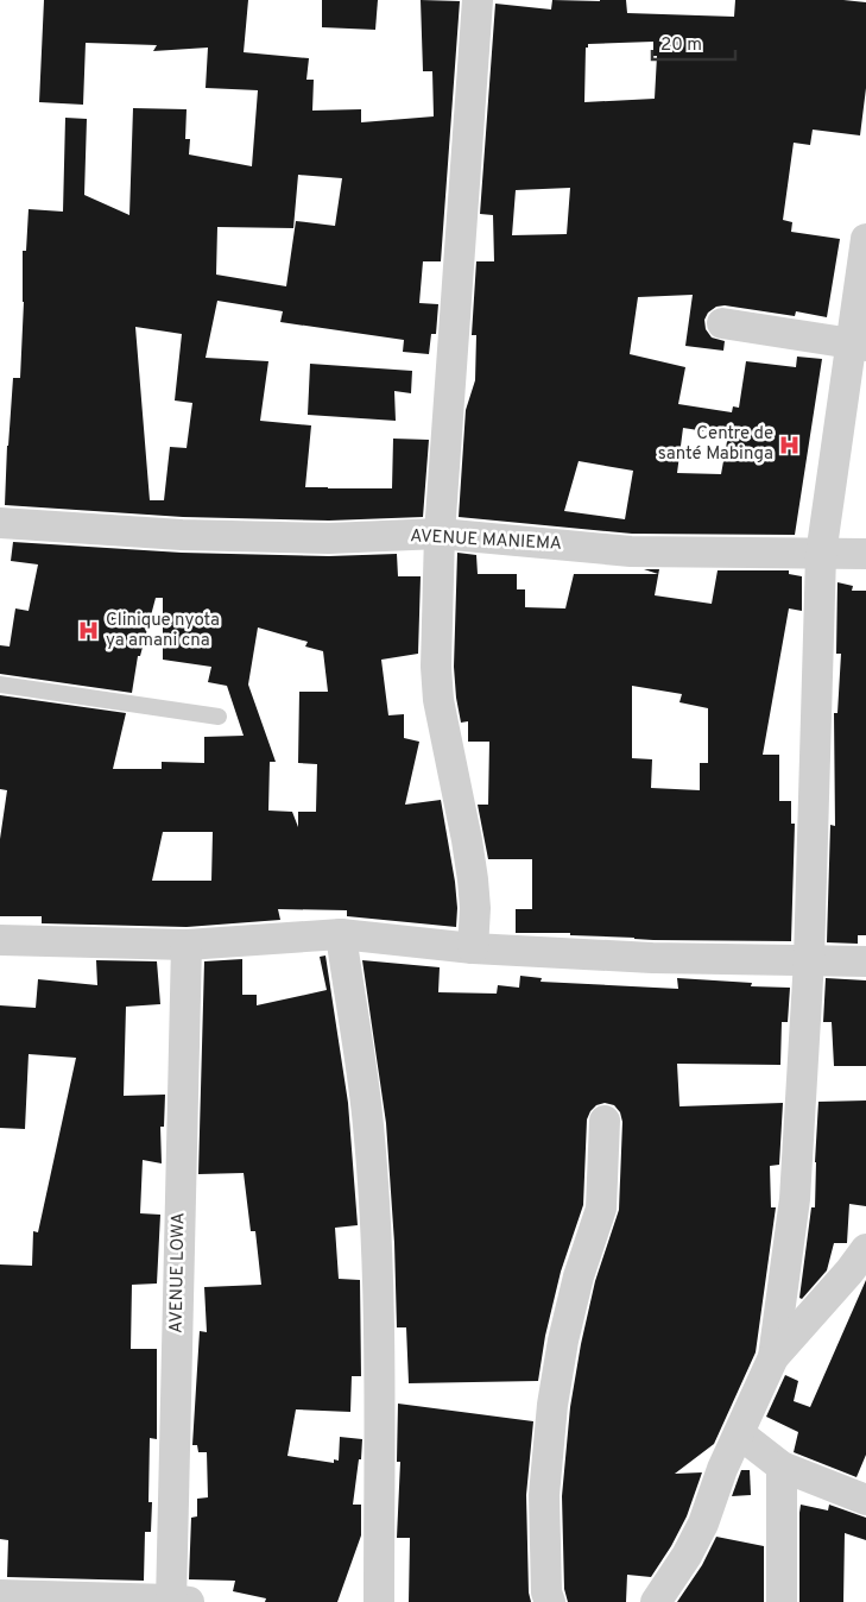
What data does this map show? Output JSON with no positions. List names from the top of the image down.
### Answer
{
  "streets": {
    "street": ["AVENUE MANIEMA", "AVENUE LOWA"]
  },
  "places": {
    "hospital": ["Centre de santé Mabinga", "Clinique nyota ya amani cna"]
  },
  "scale_bar": "20 m"
}
